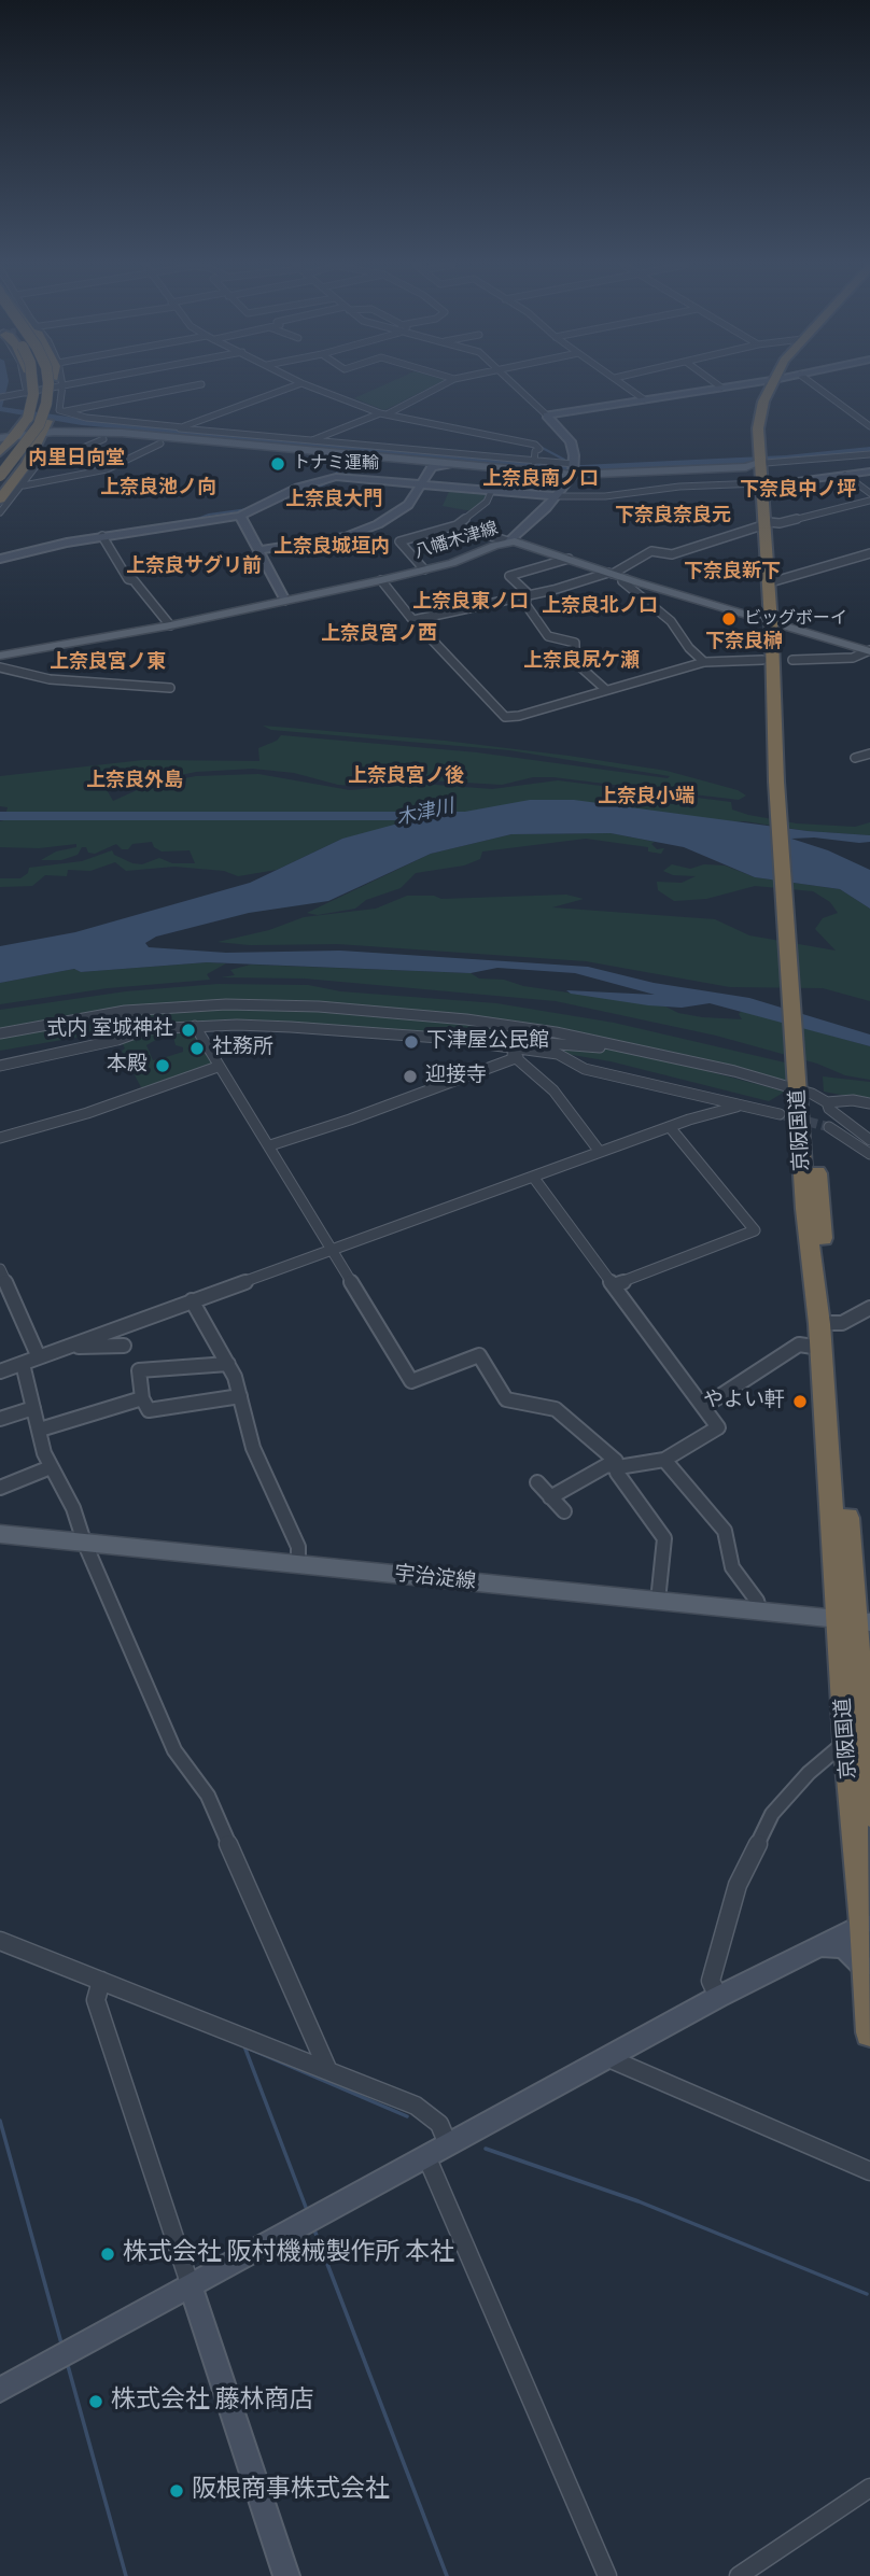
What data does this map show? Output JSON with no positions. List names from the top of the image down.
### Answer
{
  "streets": {
    "highway": ["京阪国道"],
    "main road": ["八幡木津線", "宇治淀線"]
  },
  "crossings": [
    ["八幡木津線", "京阪国道"],
    ["京阪国道", "宇治淀線"]
  ],
  "districts": [
    "内里日向堂",
    "上奈良南ノ口",
    "上奈良池ノ向",
    "下奈良中ノ坪",
    "上奈良大門",
    "下奈良奈良元",
    "上奈良城垣内",
    "上奈良サグリ前",
    "下奈良新下",
    "上奈良東ノ口",
    "上奈良北ノ口",
    "上奈良宮ノ西",
    "下奈良榊",
    "上奈良尻ケ瀬",
    "上奈良宮ノ東",
    "上奈良宮ノ後",
    "上奈良外島",
    "上奈良小端"
  ],
  "water": ["木津川"],
  "places": [
    "トナミ運輸",
    "ビッグボーイ",
    "式内 室城神社",
    "下津屋公民館",
    "社務所",
    "本殿",
    "迎接寺",
    "やよい軒",
    "株式会社 阪村機械製作所 本社",
    "株式会社 藤林商店",
    "阪根商事株式会社"
  ]
}
